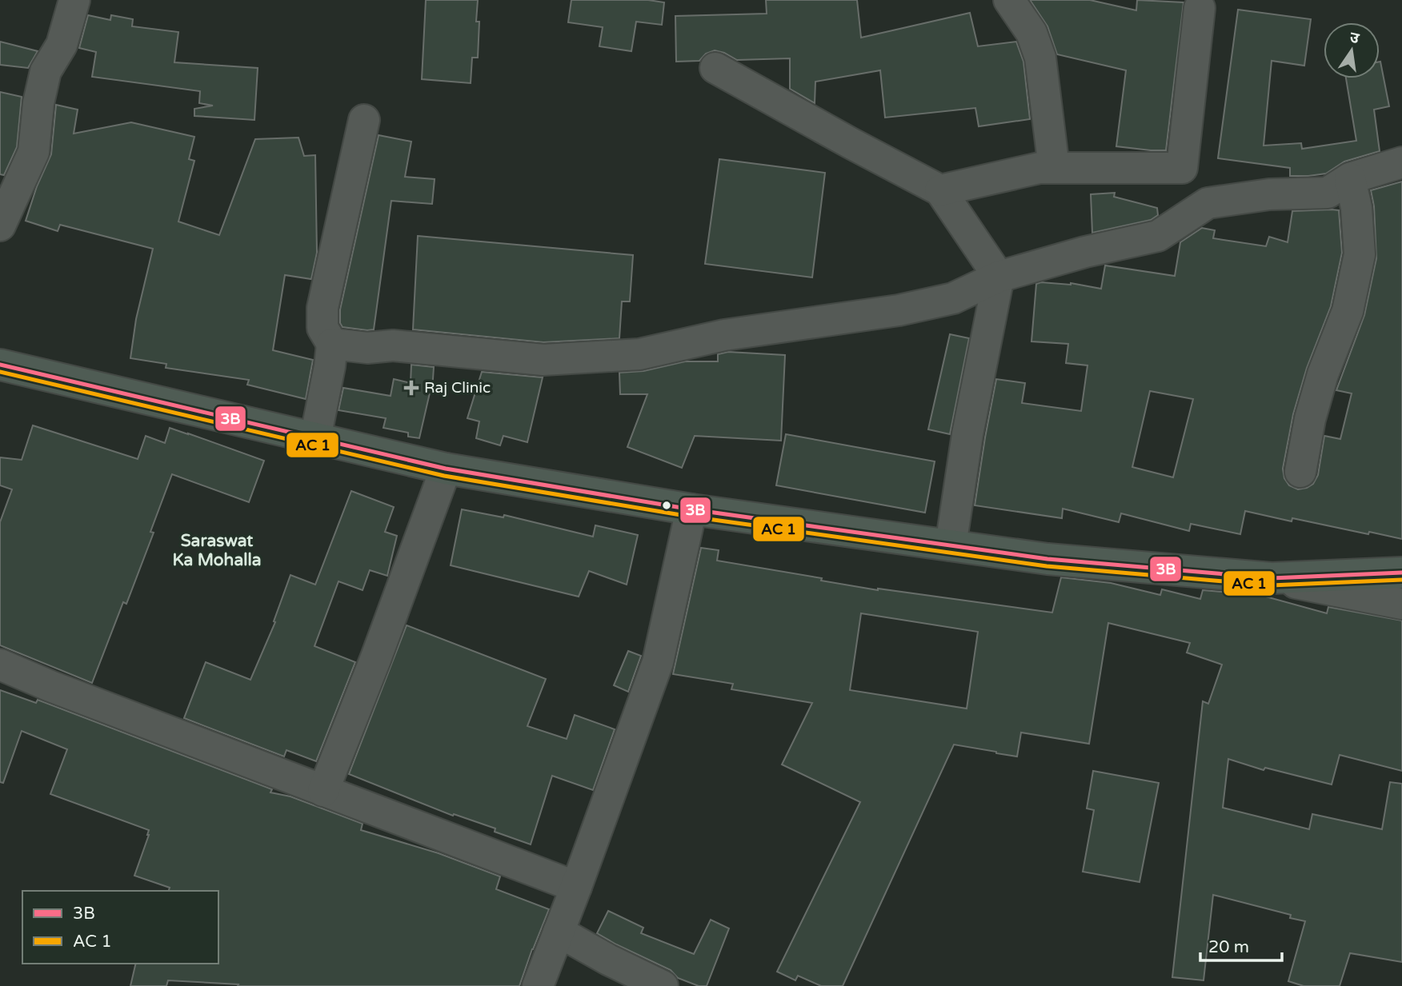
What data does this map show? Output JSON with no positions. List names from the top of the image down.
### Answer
{
  "districts": ["Saraswat Ka Mohalla"],
  "places": {
    "health": ["Raj Clinic"]
  },
  "lines": ["transit line 3B"],
  "legend": ["3B", "AC 1"],
  "scale_bar": "20 m",
  "north": "top"
}
